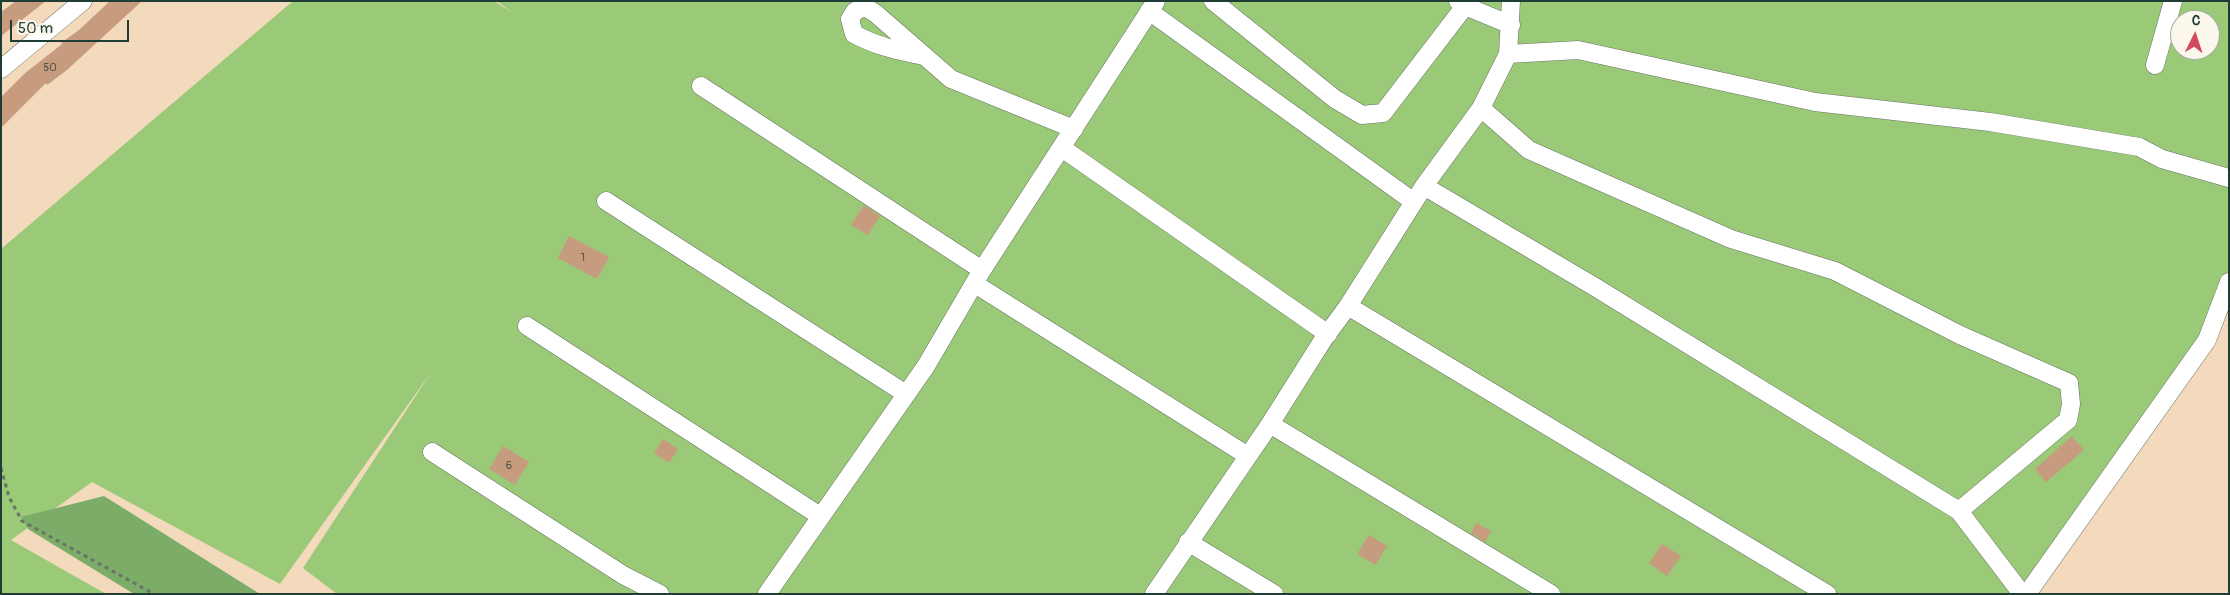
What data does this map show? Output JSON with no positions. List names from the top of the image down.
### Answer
{
  "house_numbers": ["50", "1", "6"],
  "scale_bar": "50 m",
  "north": "top"
}
